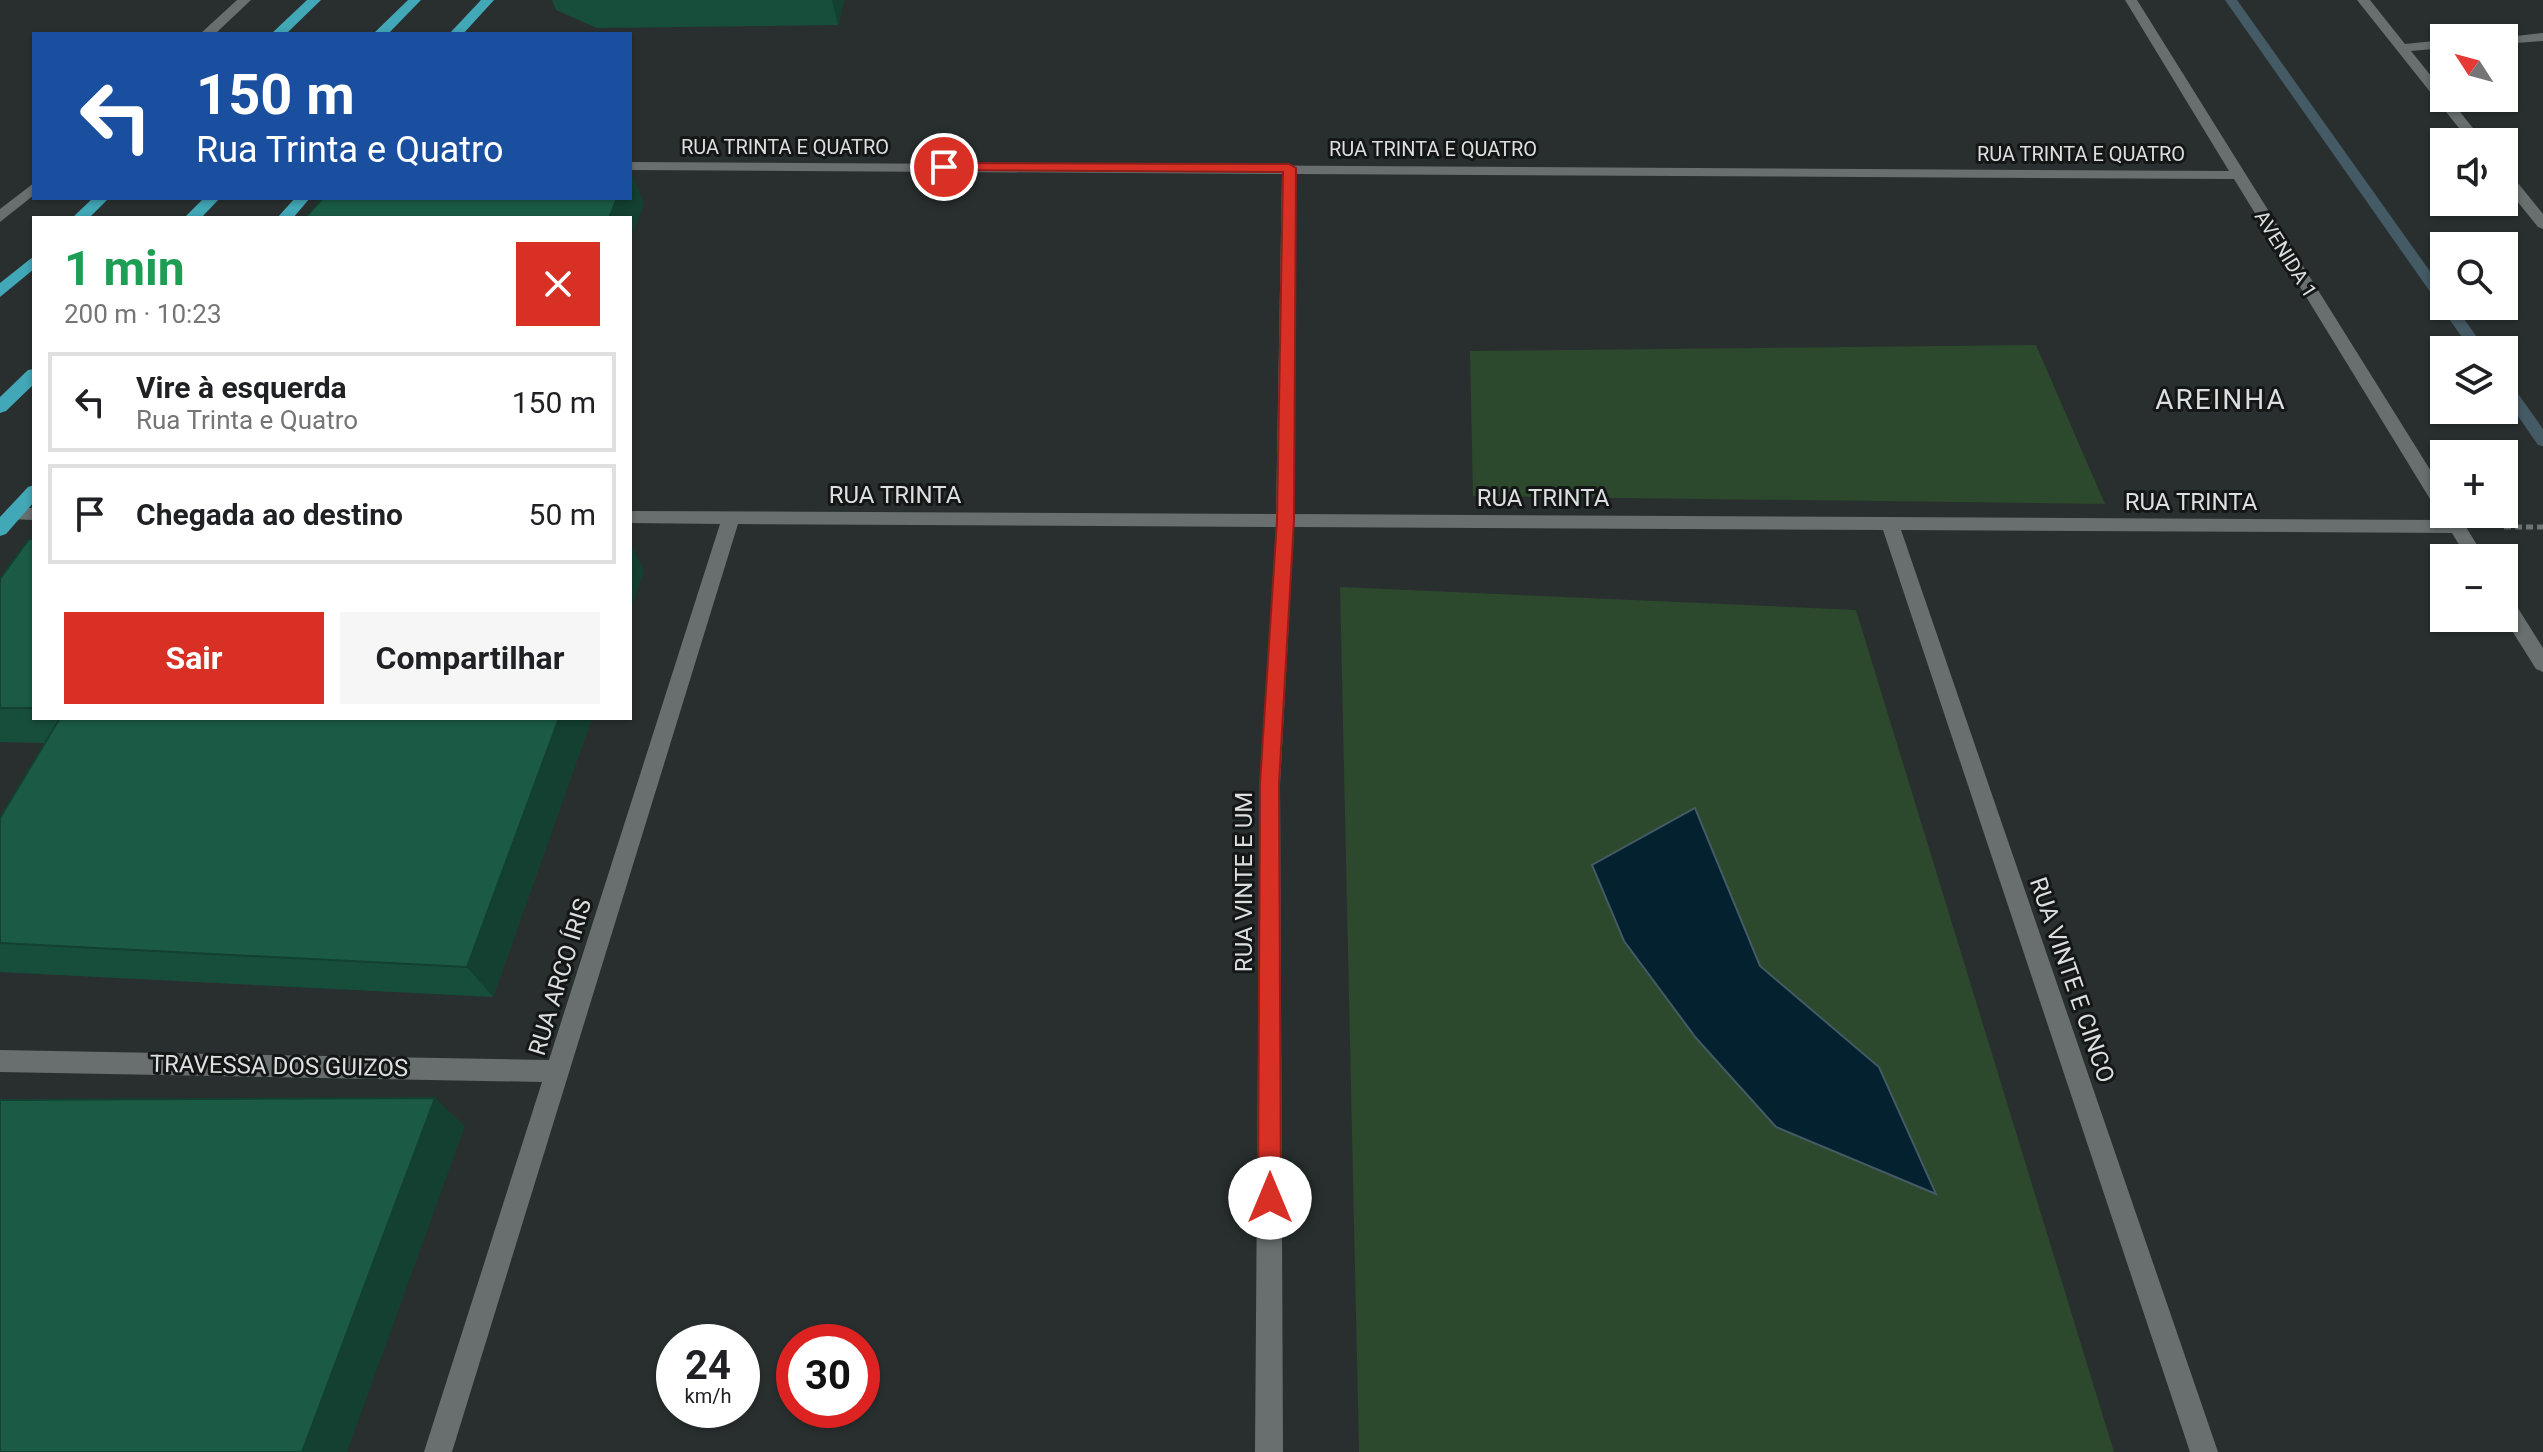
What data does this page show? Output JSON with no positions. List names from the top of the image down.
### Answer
{
  "streets": {
    "street": [
      "RUA TRINTA E QUATRO",
      "AVENIDA 1",
      "RUA TRINTA",
      "RUA VINTE E UM",
      "RUA ARCO ÍRIS",
      "RUA VINTE E CINCO",
      "TRAVESSA DOS GUIZOS"
    ]
  },
  "crossings": [
    ["RUA TRINTA E QUATRO", "AVENIDA 1"],
    ["RUA TRINTA E QUATRO", "RUA VINTE E UM"],
    ["RUA TRINTA", "RUA VINTE E UM"],
    ["RUA TRINTA", "RUA ARCO ÍRIS"],
    ["RUA TRINTA", "RUA VINTE E CINCO"],
    ["RUA ARCO ÍRIS", "TRAVESSA DOS GUIZOS"]
  ],
  "districts": ["AREINHA"],
  "north": "top left",
  "page": {
    "map_buttons": ["+", "−"],
    "turn": ["150 m", "Rua Trinta e Quatro"],
    "heading": ["1 min", "200 m · 10:23"],
    "list": [
      {
        "name": "Vire à esquerda",
        "note": "Rua Trinta e Quatro",
        "value": "150 m"
      },
      {
        "name": "Chegada ao destino",
        "value": "50 m"
      }
    ],
    "buttons": ["Sair", "Compartilhar"],
    "speed": "24 km/h",
    "limit": "30"
  }
}
